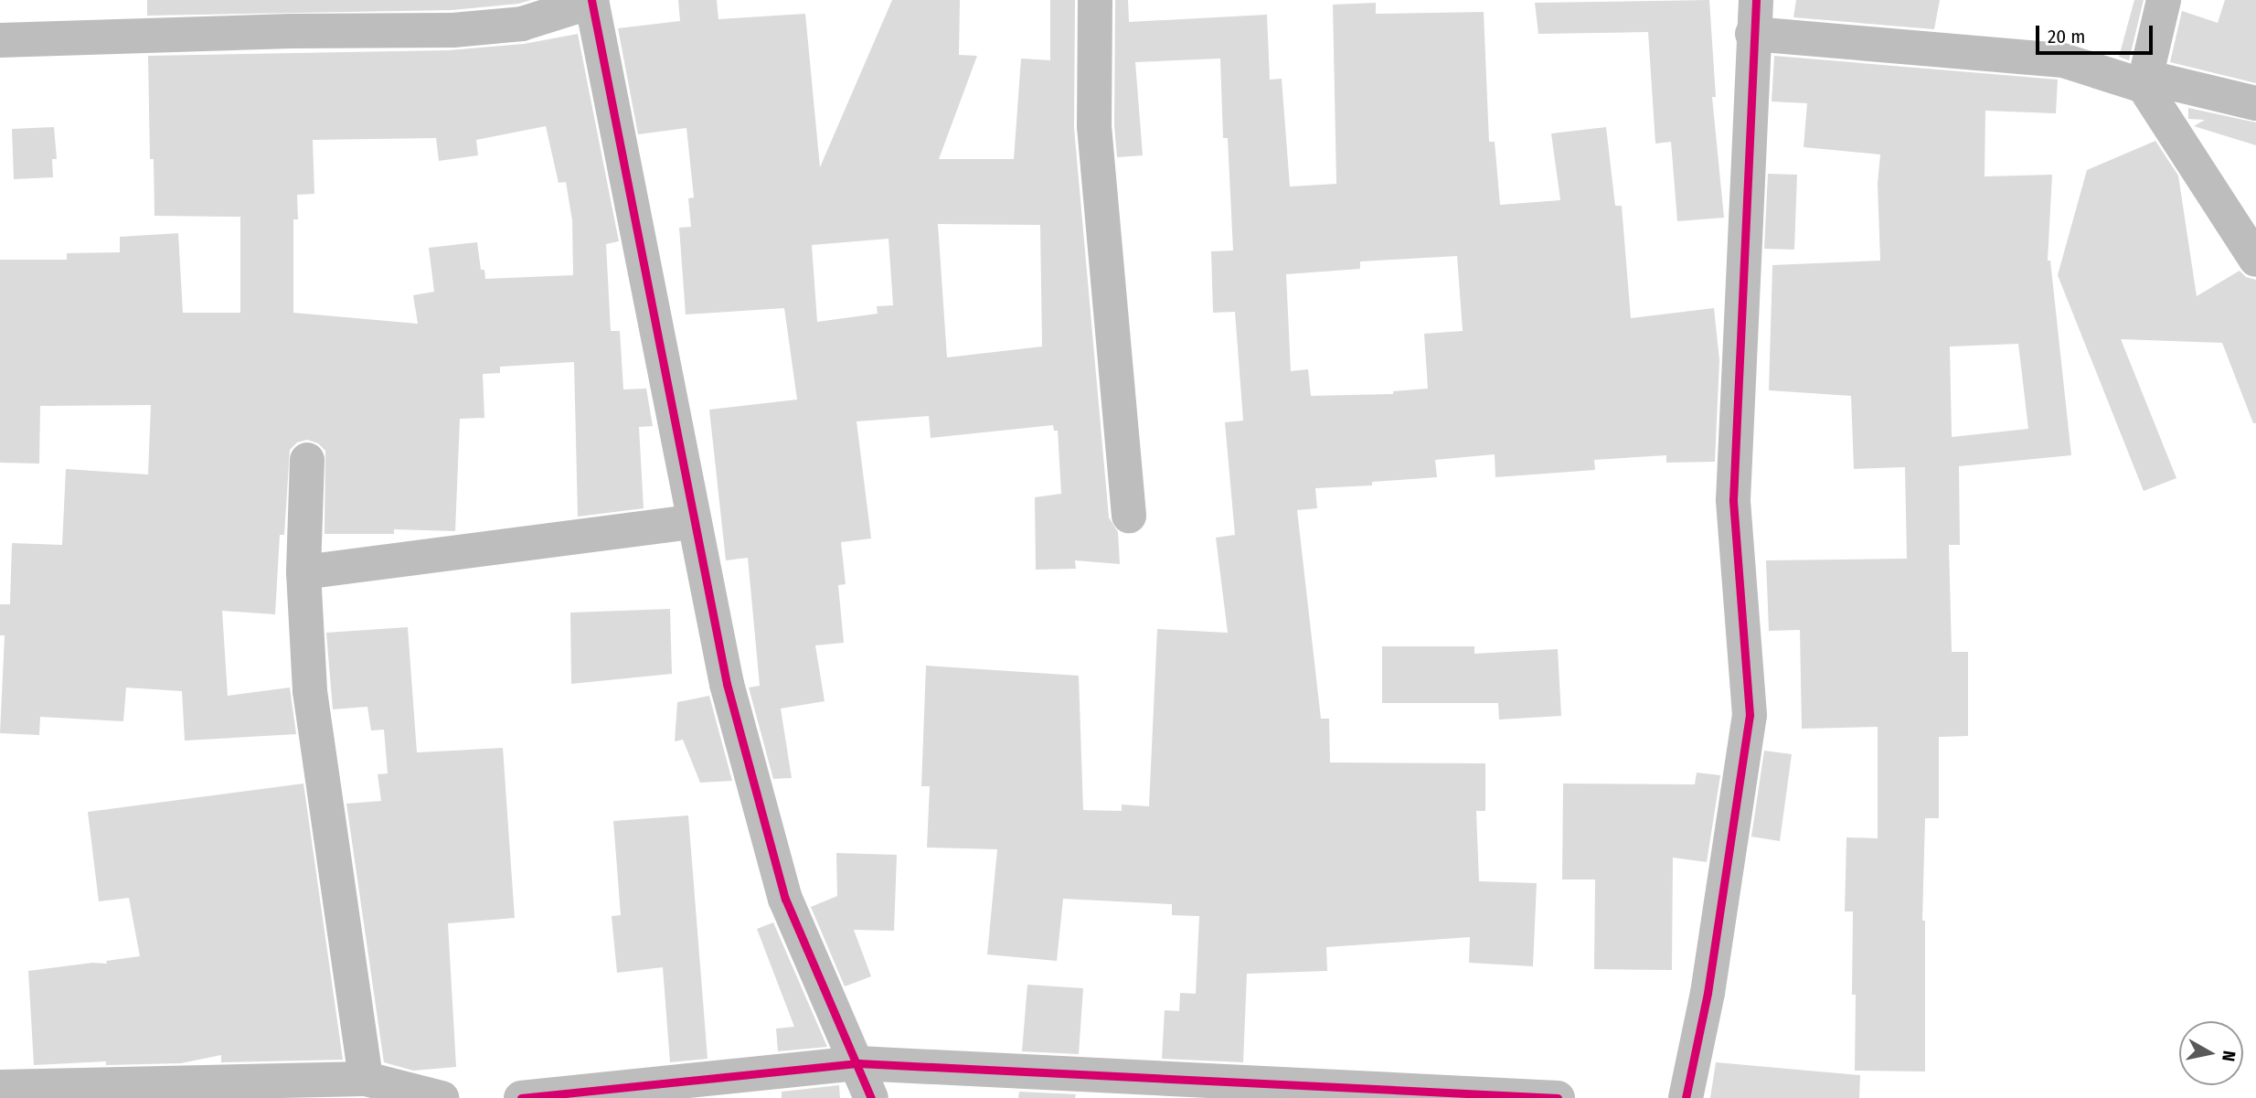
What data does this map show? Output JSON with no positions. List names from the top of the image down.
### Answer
{
  "scale_bar": "20 m",
  "north": "right"
}
